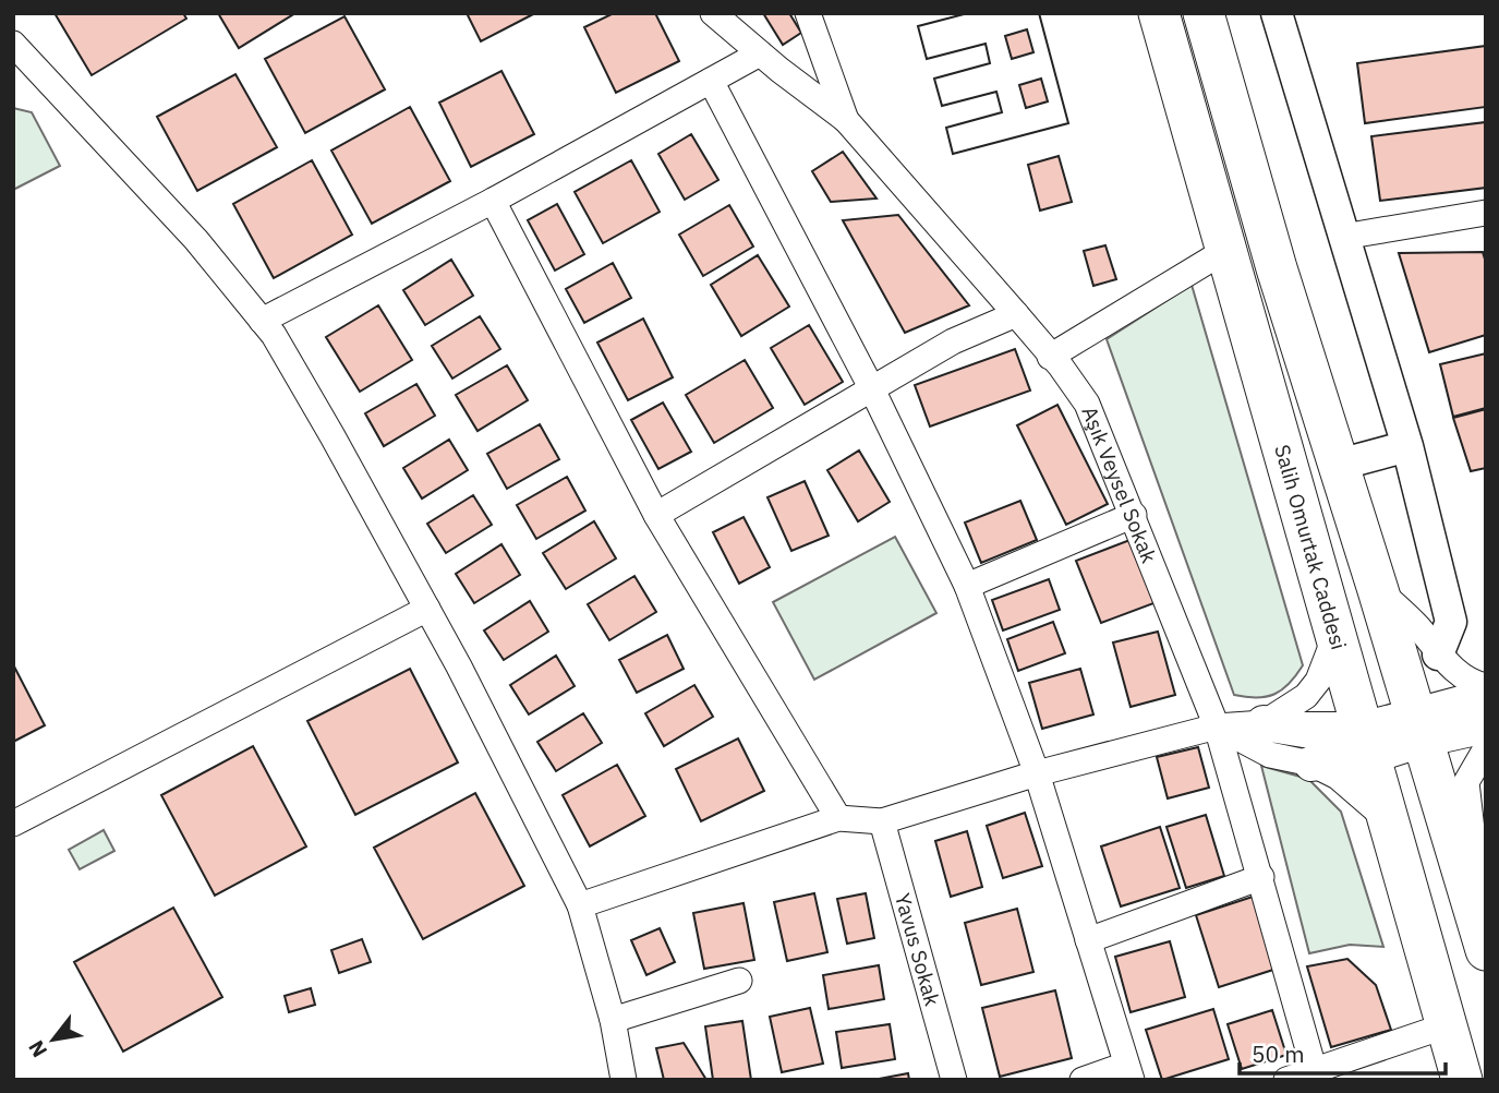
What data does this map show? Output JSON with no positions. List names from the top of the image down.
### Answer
{
  "streets": {
    "main road": ["Salih Omurtak Caddesi"],
    "street": ["Aşık Veysel Sokak", "Yavus Sokak"]
  },
  "scale_bar": "50 m",
  "north": "bottom left"
}
